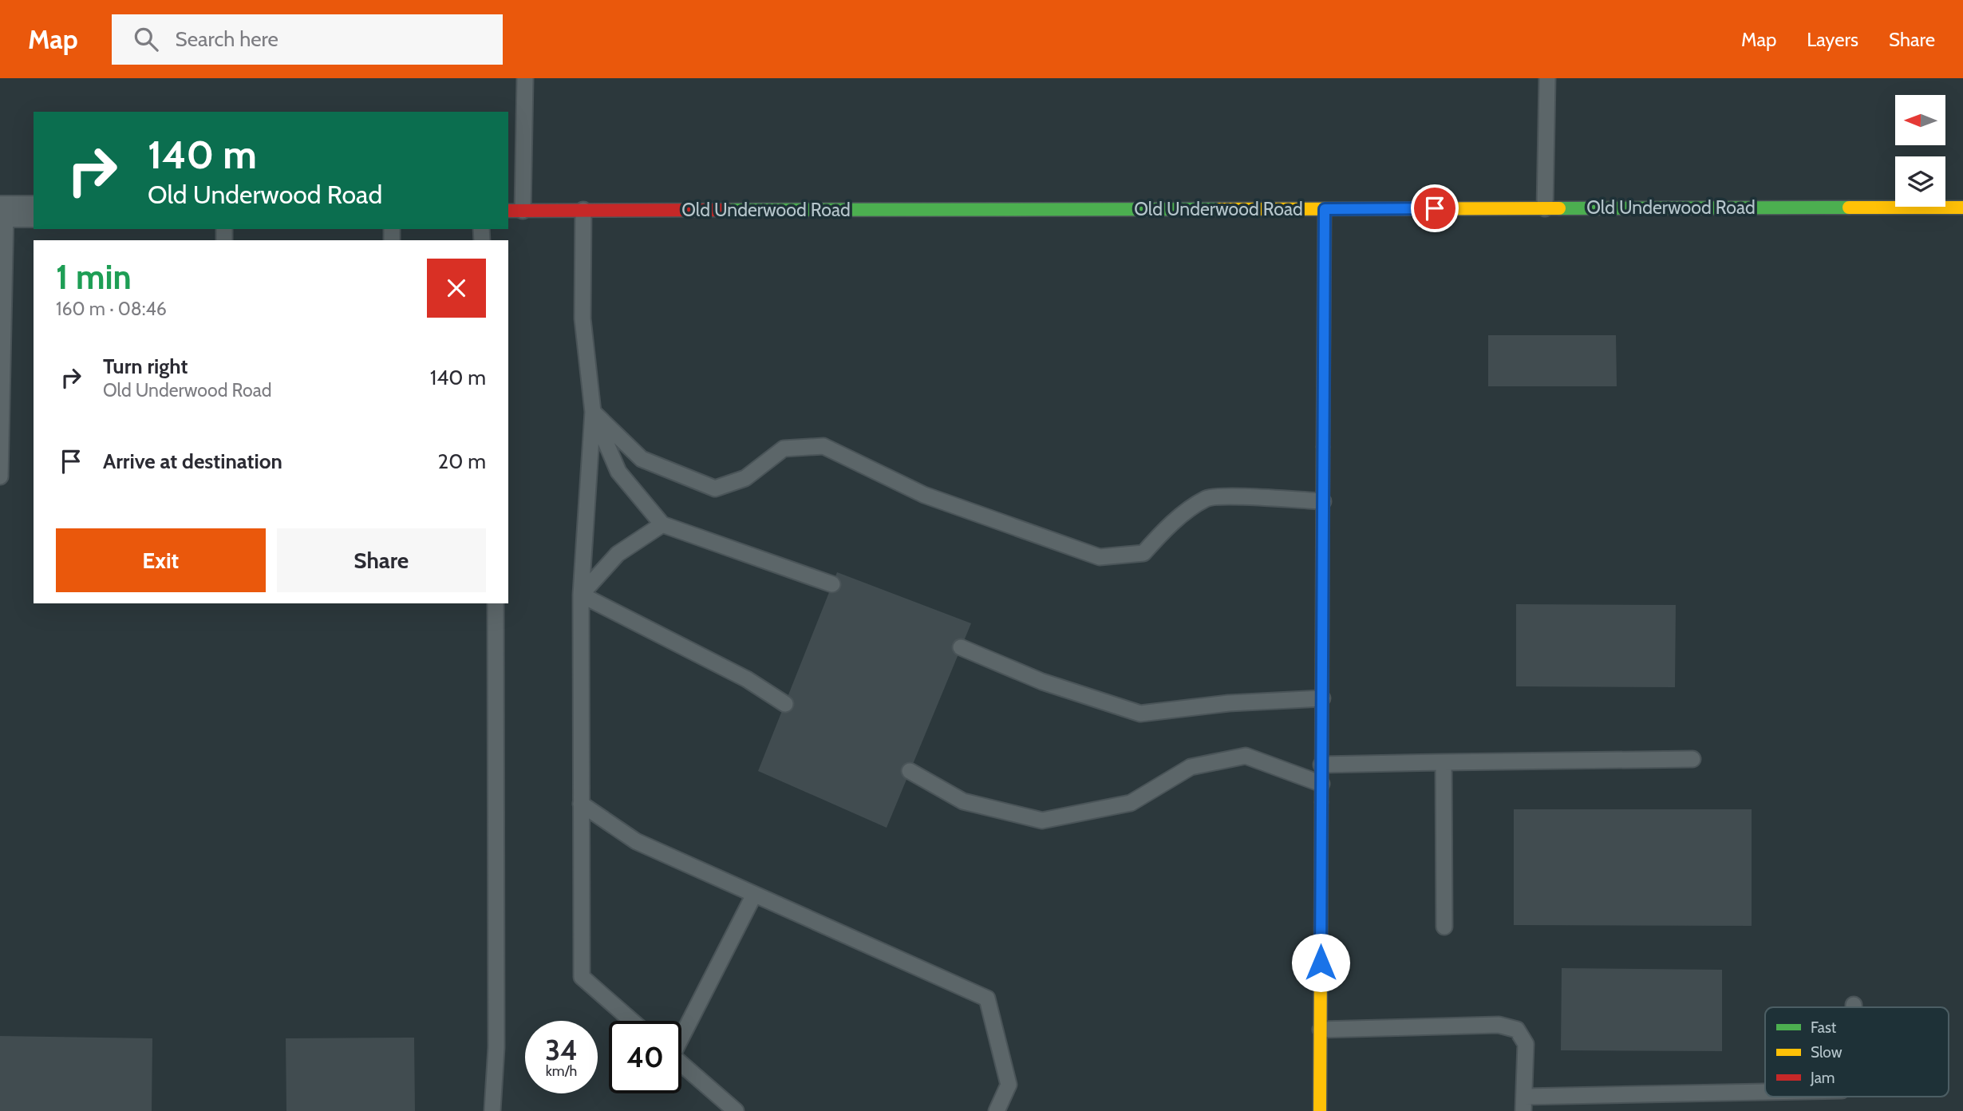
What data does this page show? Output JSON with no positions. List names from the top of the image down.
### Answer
{
  "streets": {
    "street": ["Old Underwood Road"]
  },
  "legend": ["Fast", "Slow", "Jam"],
  "north": "left",
  "page": {
    "header": "Map",
    "search": "Search here",
    "nav": ["Map", "Layers", "Share"],
    "turn": ["140 m", "Old Underwood Road"],
    "heading": ["1 min", "160 m · 08:46"],
    "list": [
      {
        "name": "Turn right",
        "note": "Old Underwood Road",
        "value": "140 m"
      },
      {
        "name": "Arrive at destination",
        "value": "20 m"
      }
    ],
    "buttons": ["Exit", "Share"],
    "speed": "34 km/h",
    "limit": "40"
  }
}
